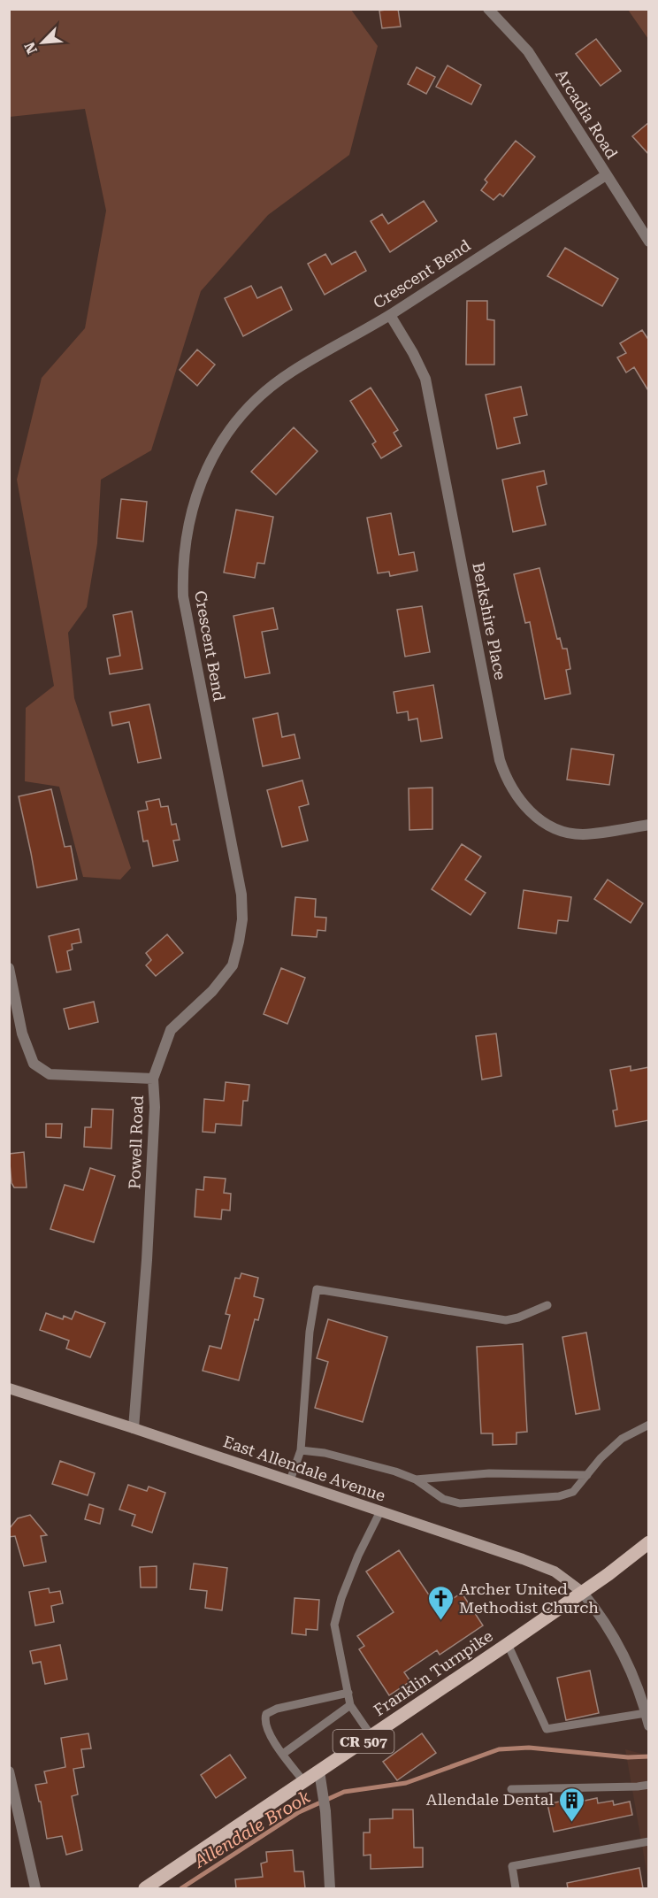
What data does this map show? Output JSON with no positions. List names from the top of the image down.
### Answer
{
  "streets": {
    "main road": ["East Allendale Avenue", "Franklin Turnpike", "CR 507"],
    "street": [
      "Arcadia Road",
      "Crescent Bend",
      "Berkshire Place",
      "Powell Road"
    ]
  },
  "crossings": [
    ["Arcadia Road", "Crescent Bend"],
    ["Crescent Bend", "Berkshire Place"],
    ["Crescent Bend", "Powell Road"],
    ["Powell Road", "East Allendale Avenue"],
    ["East Allendale Avenue", "Franklin Turnpike"],
    ["East Allendale Avenue", "CR 507"],
    ["Franklin Turnpike", "CR 507"]
  ],
  "water": ["Allendale Brook"],
  "places": {
    "church": ["Archer United Methodist Church"],
    "building": ["Allendale Dental"]
  },
  "north": "bottom left"
}
